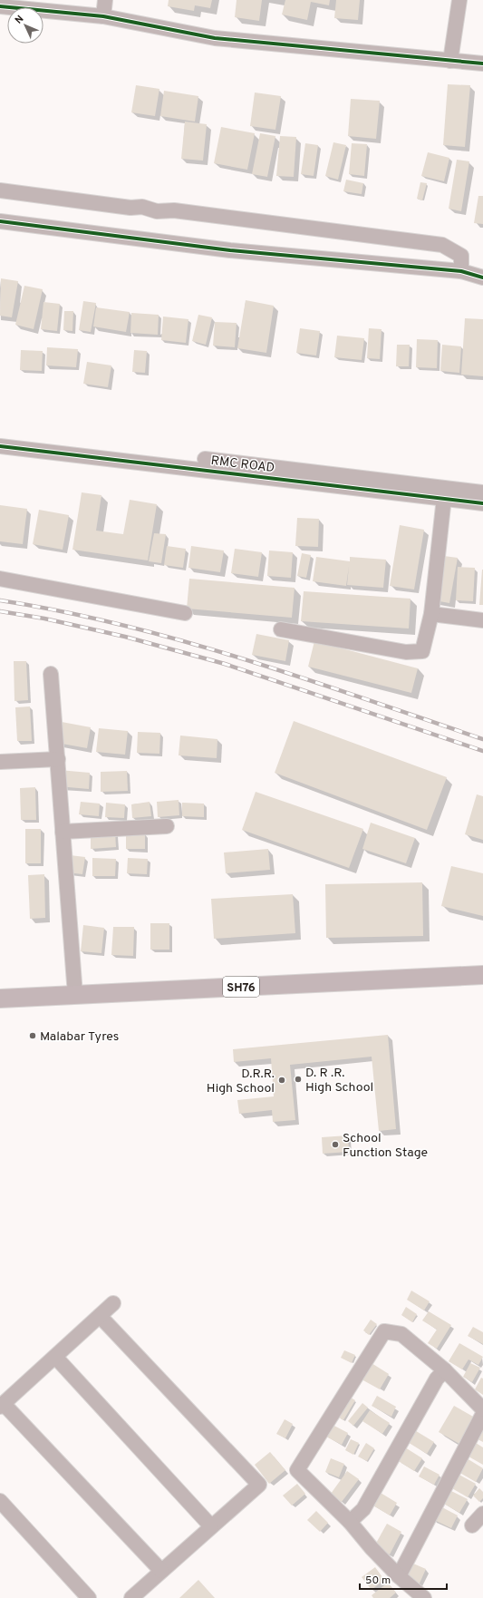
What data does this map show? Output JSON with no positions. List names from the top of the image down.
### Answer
{
  "streets": {
    "main road": ["SH76"],
    "street": ["RMC ROAD"]
  },
  "places": [
    "Malabar Tyres",
    "D. R .R. High School",
    "D.R.R. High School",
    "School Function Stage"
  ],
  "scale_bar": "50 m",
  "north": "top left"
}
